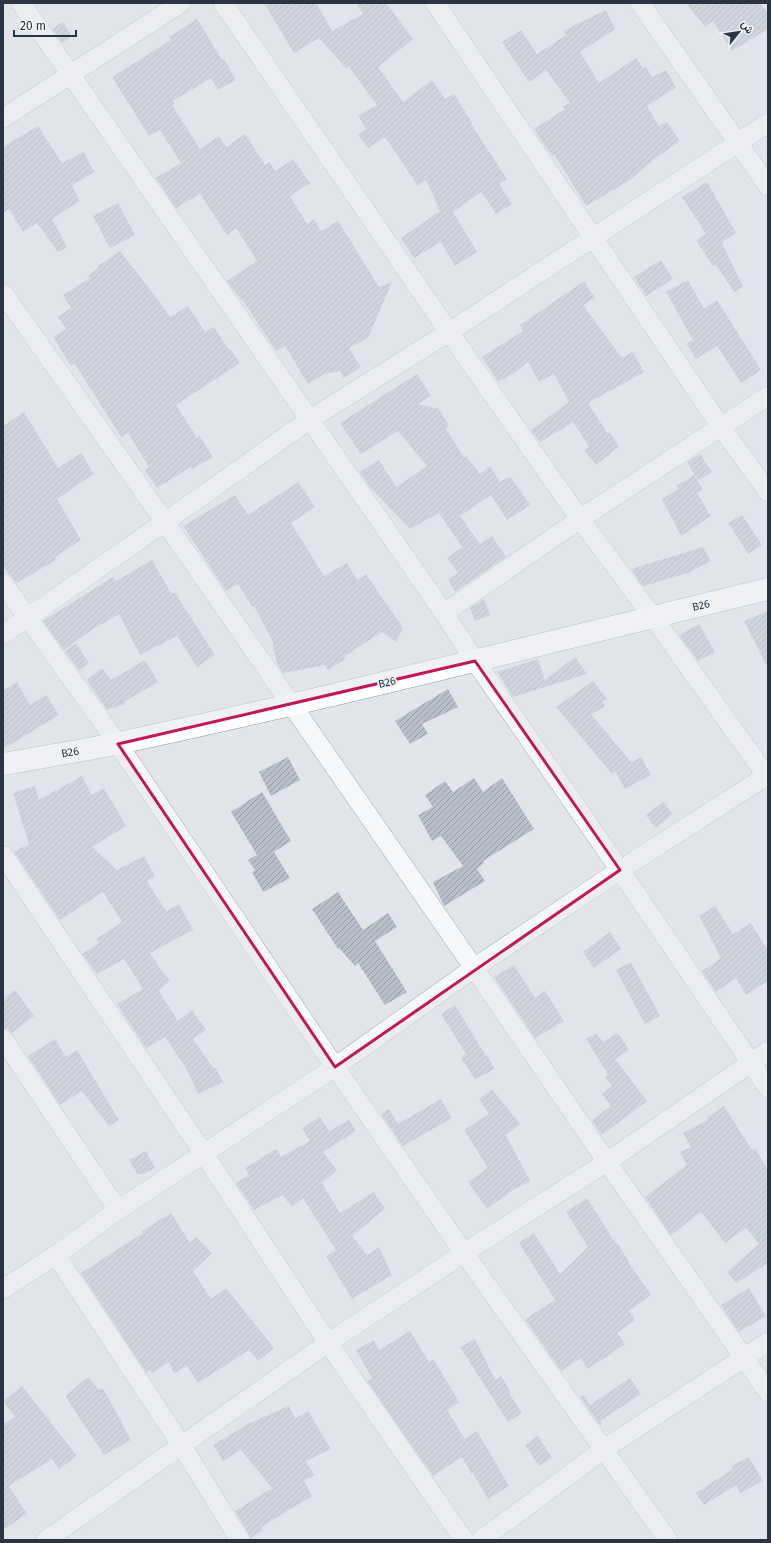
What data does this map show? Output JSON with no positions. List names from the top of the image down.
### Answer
{
  "streets": {
    "highway": ["B26"]
  },
  "scale_bar": "20 m",
  "north": "top right"
}
